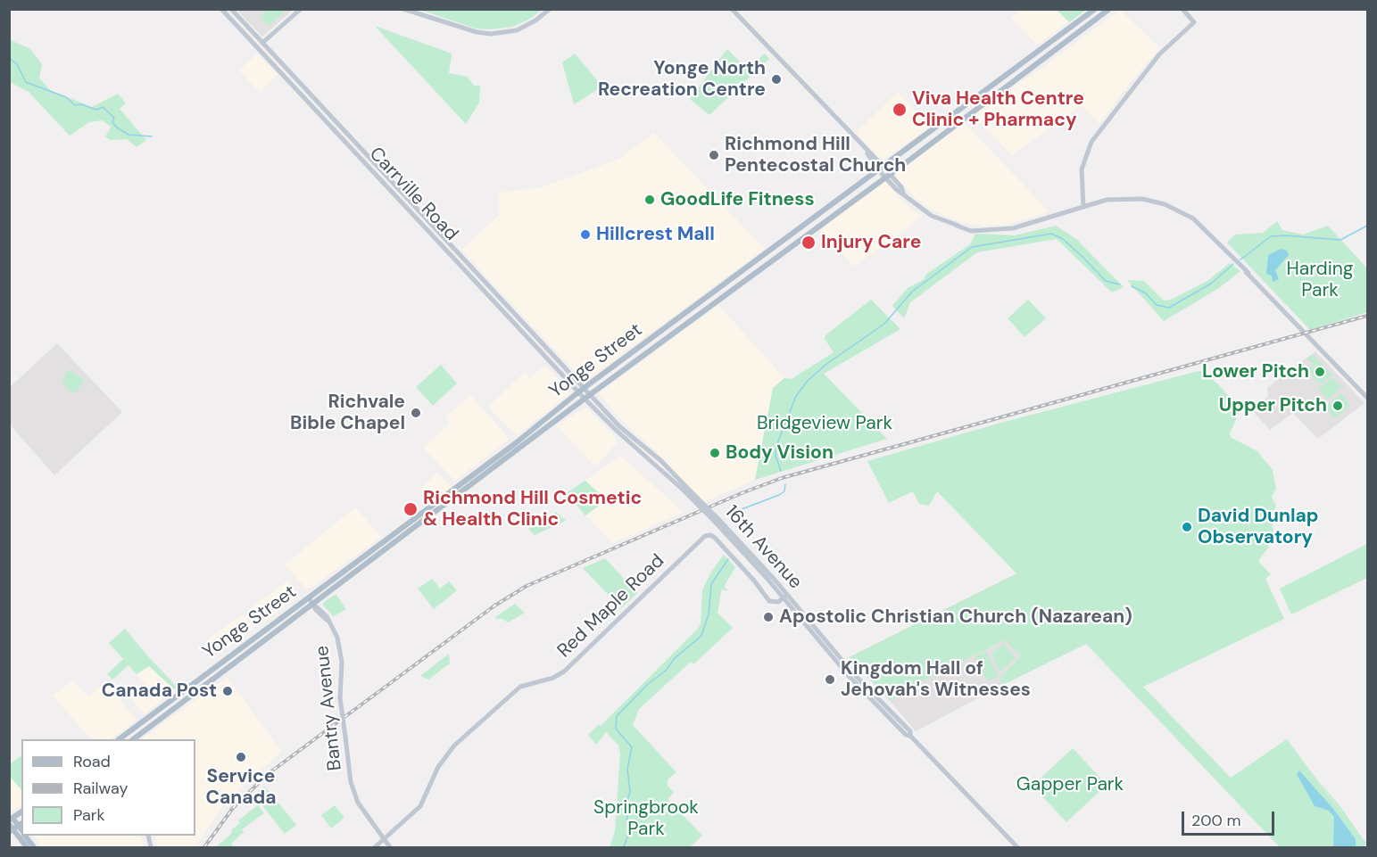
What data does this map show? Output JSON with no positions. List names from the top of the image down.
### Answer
{
  "streets": {
    "main road": ["Yonge Street"],
    "street": [
      "Carrville Road",
      "16th Avenue",
      "Red Maple Road",
      "Bantry Avenue"
    ]
  },
  "crossings": [
    ["Carrville Road", "Yonge Street"],
    ["Carrville Road", "16th Avenue"],
    ["Yonge Street", "16th Avenue"],
    ["Yonge Street", "Bantry Avenue"],
    ["16th Avenue", "Red Maple Road"],
    ["Red Maple Road", "Bantry Avenue"]
  ],
  "parks": [
    "Harding Park",
    "Bridgeview Park",
    "Gapper Park",
    "Springbrook Park"
  ],
  "places": [
    "Yonge North Recreation Centre",
    "Viva Health Centre Clinic + Pharmacy",
    "Richmond Hill Pentecostal Church",
    "GoodLife Fitness",
    "Hillcrest Mall",
    "Injury Care",
    "Lower Pitch",
    "Upper Pitch",
    "Richvale Bible Chapel",
    "Body Vision",
    "Richmond Hill Cosmetic & Health Clinic",
    "David Dunlap Observatory",
    "Apostolic Christian Church (Nazarean)",
    "Kingdom Hall of Jehovah's Witnesses",
    "Canada Post",
    "Service Canada"
  ],
  "legend": ["Road", "Railway", "Park"],
  "scale_bar": "200 m"
}
